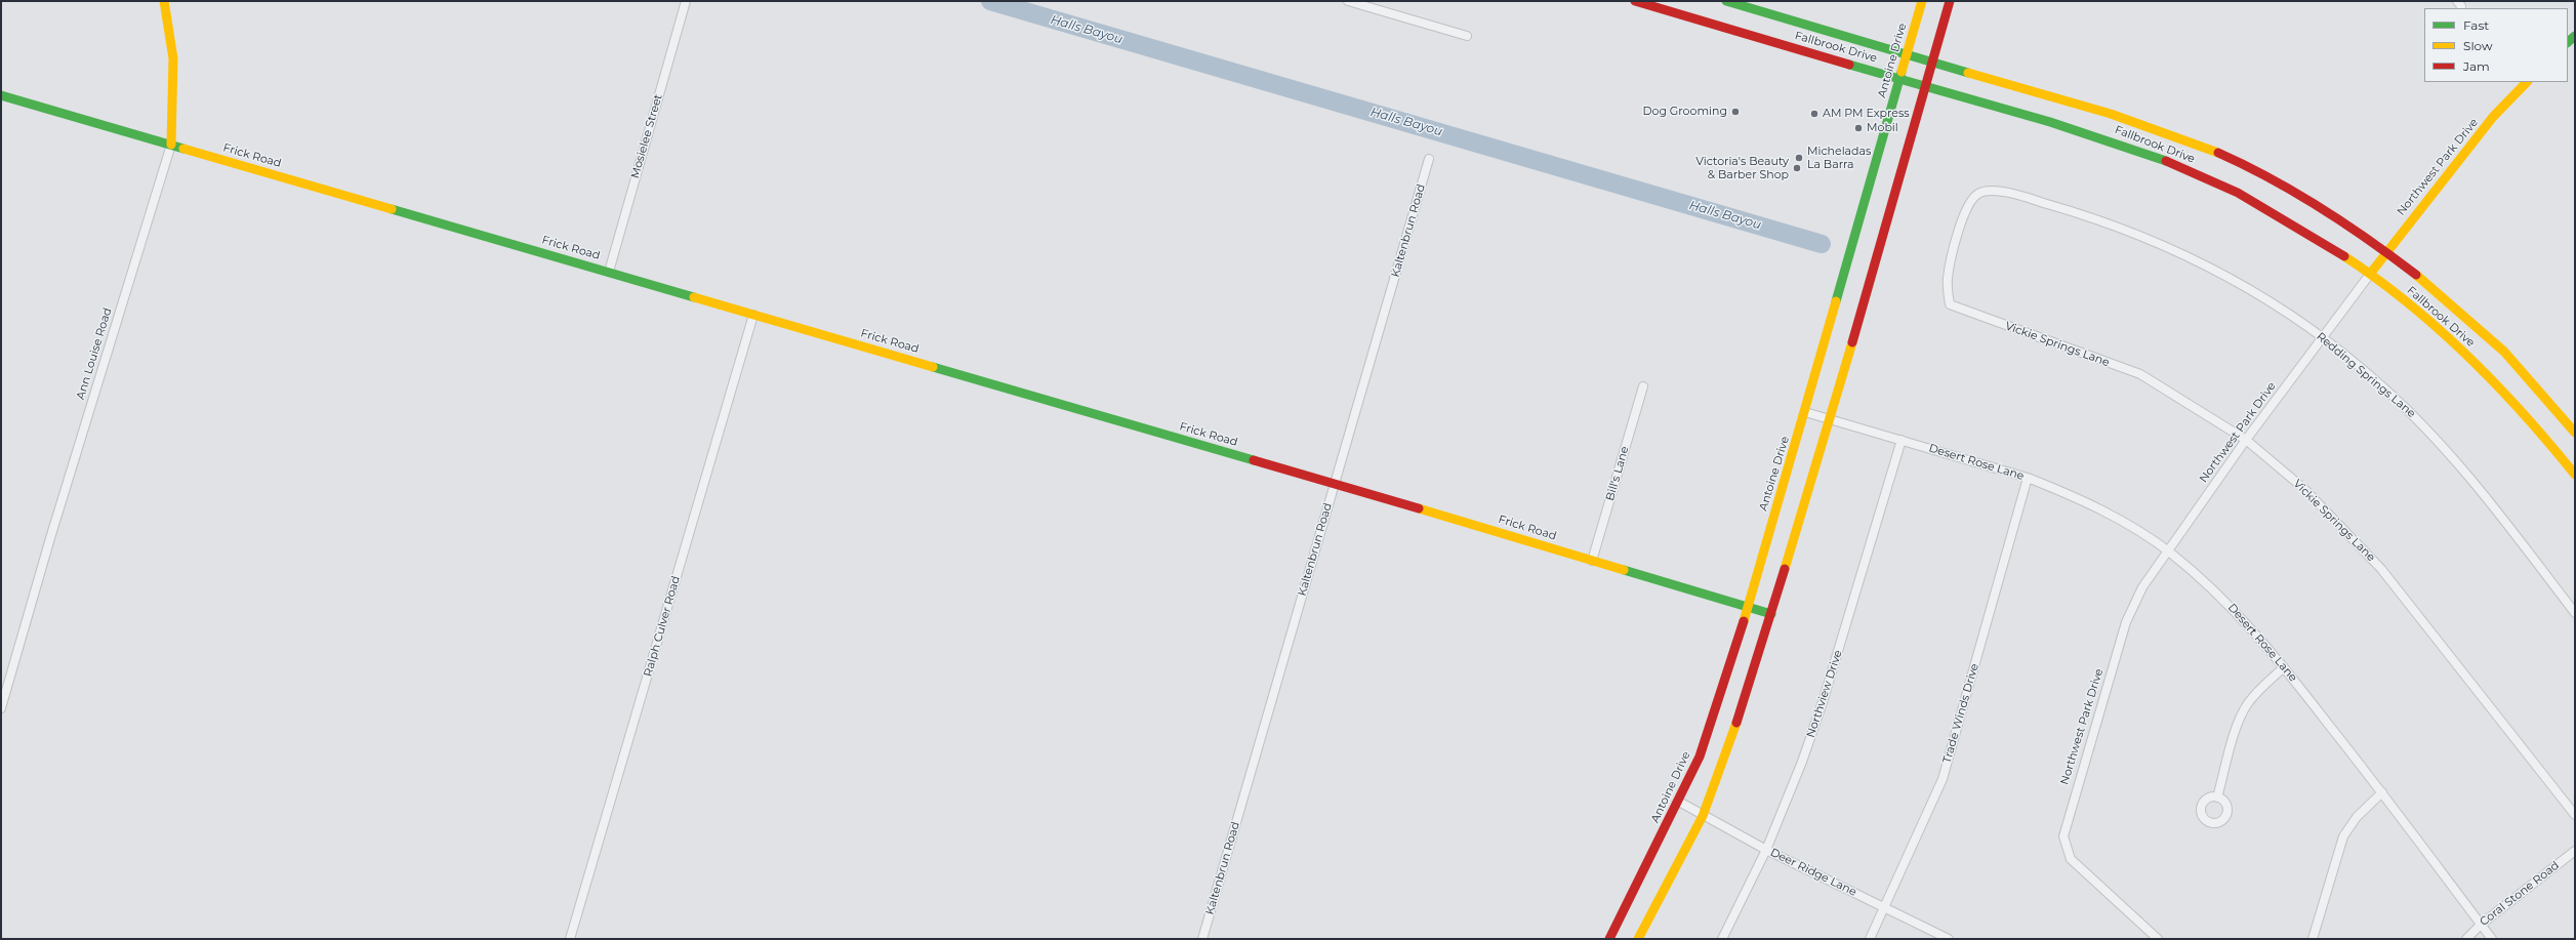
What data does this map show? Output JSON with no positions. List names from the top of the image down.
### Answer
{
  "streets": {
    "main road": [
      "Fallbrook Drive",
      "Antoine Drive",
      "Frick Road",
      "Northwest Park Drive",
      "Ann Louise Road"
    ],
    "street": [
      "Mosielee Street",
      "Kaltenbrun Road",
      "Vickie Springs Lane",
      "Redding Springs Lane",
      "Desert Rose Lane",
      "Bill's Lane",
      "Ralph Culver Road",
      "Northview Drive",
      "Trade Winds Drive",
      "Deer Ridge Lane",
      "Coral Stone Road"
    ]
  },
  "crossings": [
    ["Fallbrook Drive", "Antoine Drive"],
    ["Fallbrook Drive", "Northwest Park Drive"],
    ["Antoine Drive", "Frick Road"],
    ["Antoine Drive", "Desert Rose Lane"],
    ["Antoine Drive", "Deer Ridge Lane"],
    ["Mosielee Street", "Frick Road"],
    ["Frick Road", "Kaltenbrun Road"],
    ["Frick Road", "Ann Louise Road"],
    ["Frick Road", "Bill's Lane"],
    ["Frick Road", "Ralph Culver Road"],
    ["Northwest Park Drive", "Vickie Springs Lane"],
    ["Northwest Park Drive", "Redding Springs Lane"],
    ["Northwest Park Drive", "Desert Rose Lane"],
    ["Vickie Springs Lane", "Redding Springs Lane"],
    ["Desert Rose Lane", "Northview Drive"],
    ["Desert Rose Lane", "Trade Winds Drive"],
    ["Desert Rose Lane", "Coral Stone Road"],
    ["Northview Drive", "Deer Ridge Lane"],
    ["Trade Winds Drive", "Deer Ridge Lane"]
  ],
  "water": ["Halls Bayou"],
  "places": [
    "Dog Grooming",
    "AM PM Express",
    "Mobil",
    "Micheladas La Barra",
    "Victoria's Beauty & Barber Shop"
  ],
  "legend": ["Fast", "Slow", "Jam"]
}
